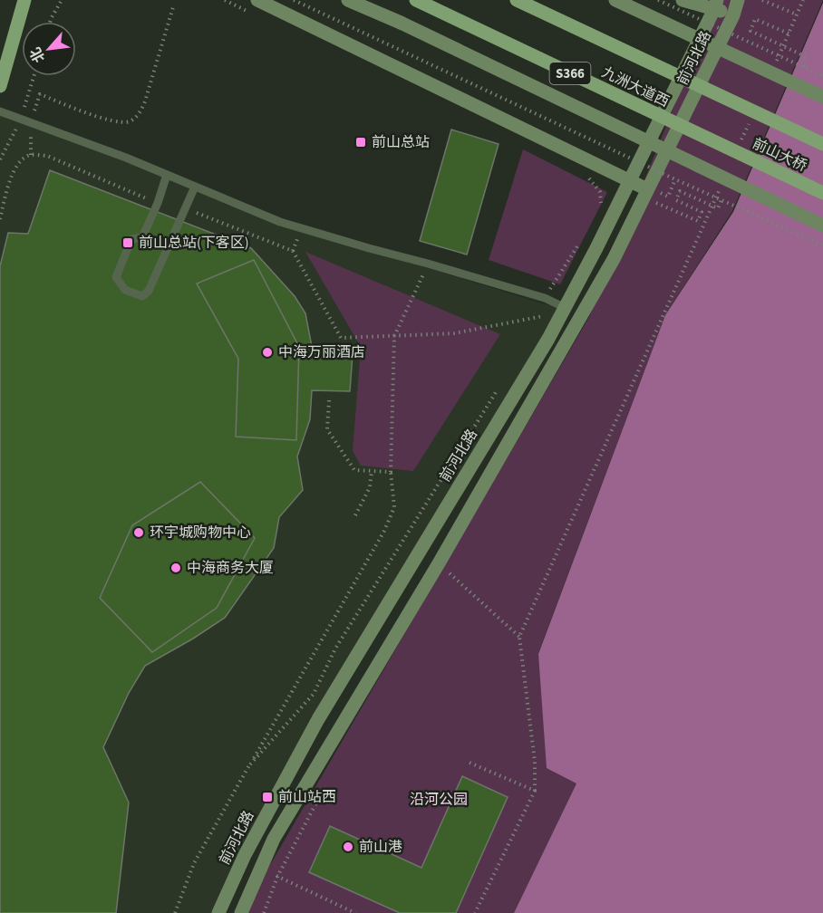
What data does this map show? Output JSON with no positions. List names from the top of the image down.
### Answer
{
  "streets": {
    "main road": [
      "前河北路",
      "S366",
      "九洲大道西",
      "前山大桥"
    ]
  },
  "crossings": [
    ["九洲大道西", "前山大桥"]
  ],
  "parks": ["沿河公园"],
  "places": {
    "transit": ["前山总站", "前山总站(下客区)", "前山站西"],
    "other": [
      "中海万丽酒店",
      "环宇城购物中心",
      "中海商务大厦",
      "前山港"
    ]
  },
  "north": "bottom left"
}
